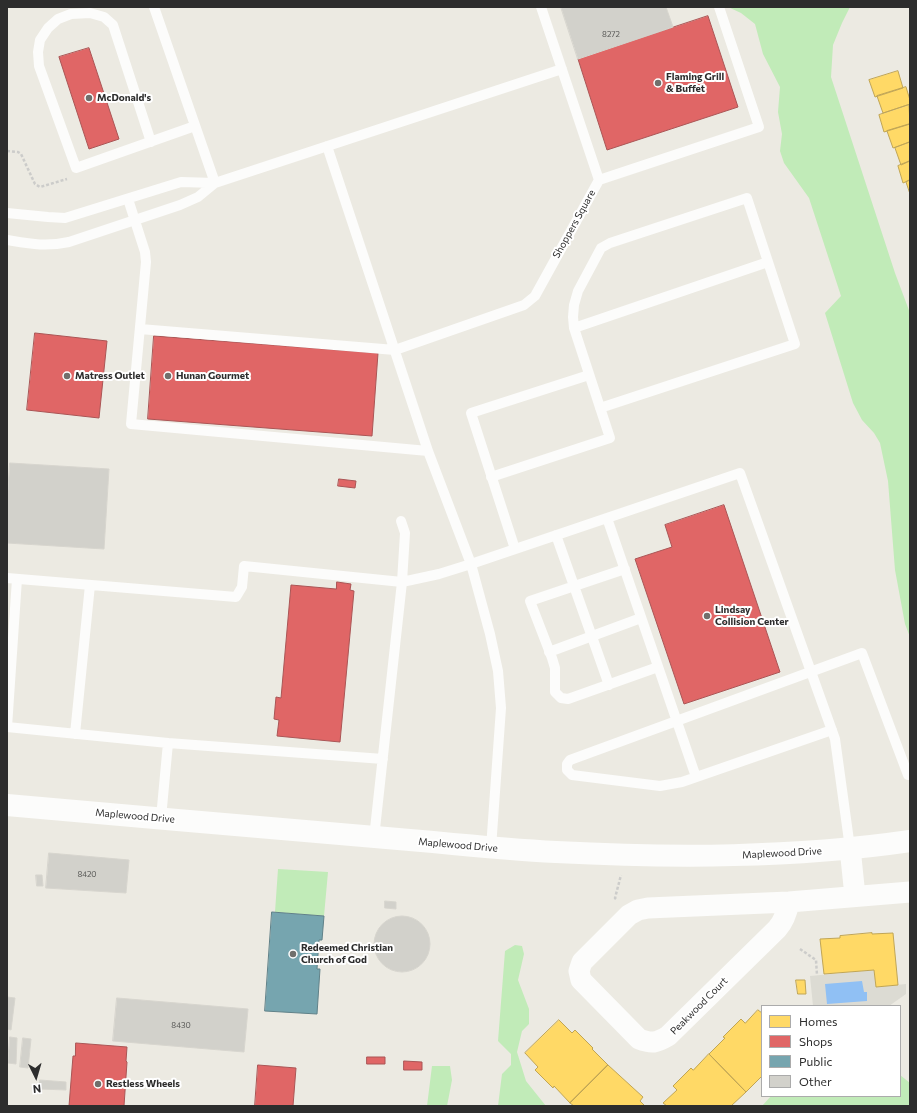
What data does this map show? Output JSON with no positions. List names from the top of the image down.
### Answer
{
  "streets": {
    "street": ["Maplewood Drive", "Peakwood Court"],
    "lane": ["Shoppers Square"]
  },
  "places": [
    "Flaming Grill & Buffet",
    "McDonald's",
    "Matress Outlet",
    "Hunan Gourmet",
    "Lindsay Collision Center",
    "Redeemed Christian Church of God",
    "Restless Wheels"
  ],
  "house_numbers": ["8272", "8420", "8430"],
  "legend": [
    "Homes",
    "Shops",
    "Public",
    "Other"
  ],
  "north": "bottom"
}
